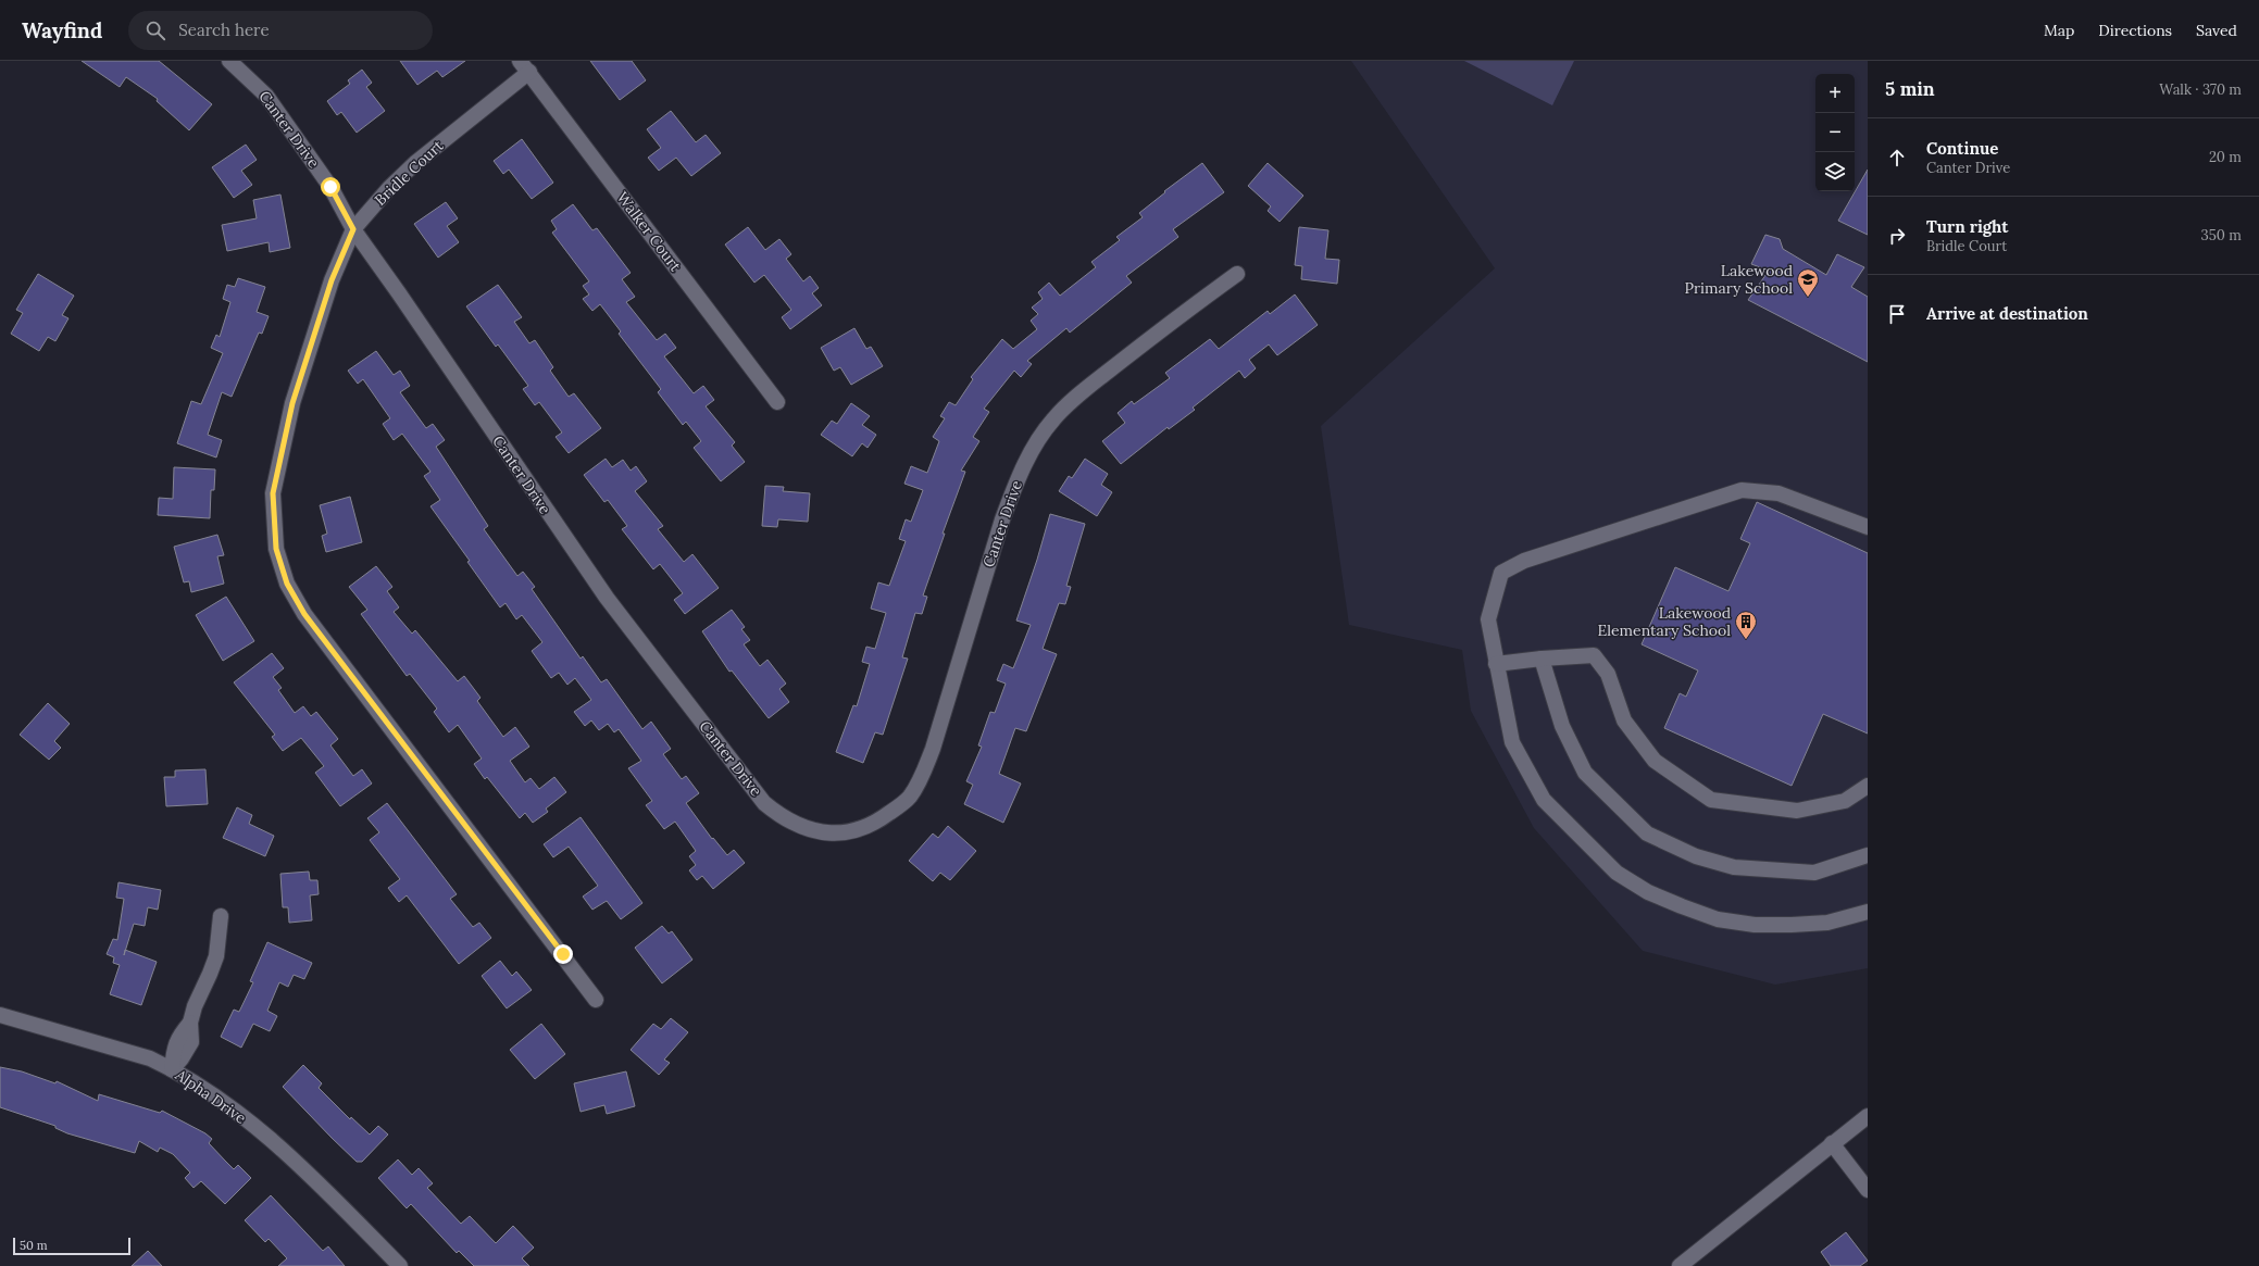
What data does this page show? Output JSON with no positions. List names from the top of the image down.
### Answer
{
  "streets": {
    "street": [
      "Canter Drive",
      "Bridle Court",
      "Walker Court",
      "Alpha Drive"
    ]
  },
  "crossings": [
    ["Canter Drive", "Bridle Court"],
    ["Bridle Court", "Walker Court"]
  ],
  "places": {
    "school or university": ["Lakewood Primary School"],
    "building": ["Lakewood Elementary School"]
  },
  "scale_bar": "50 m",
  "page": {
    "header": "Wayfind",
    "search": "Search here",
    "nav": ["Map", "Directions", "Saved"],
    "heading": ["5 min", "Walk · 370 m"],
    "map_buttons": ["+", "−"],
    "list": [
      ["Continue", "Canter Drive", "20 m"],
      ["Turn right", "Bridle Court", "350 m"],
      "Arrive at destination"
    ],
    "scale": "50 m"
  }
}
